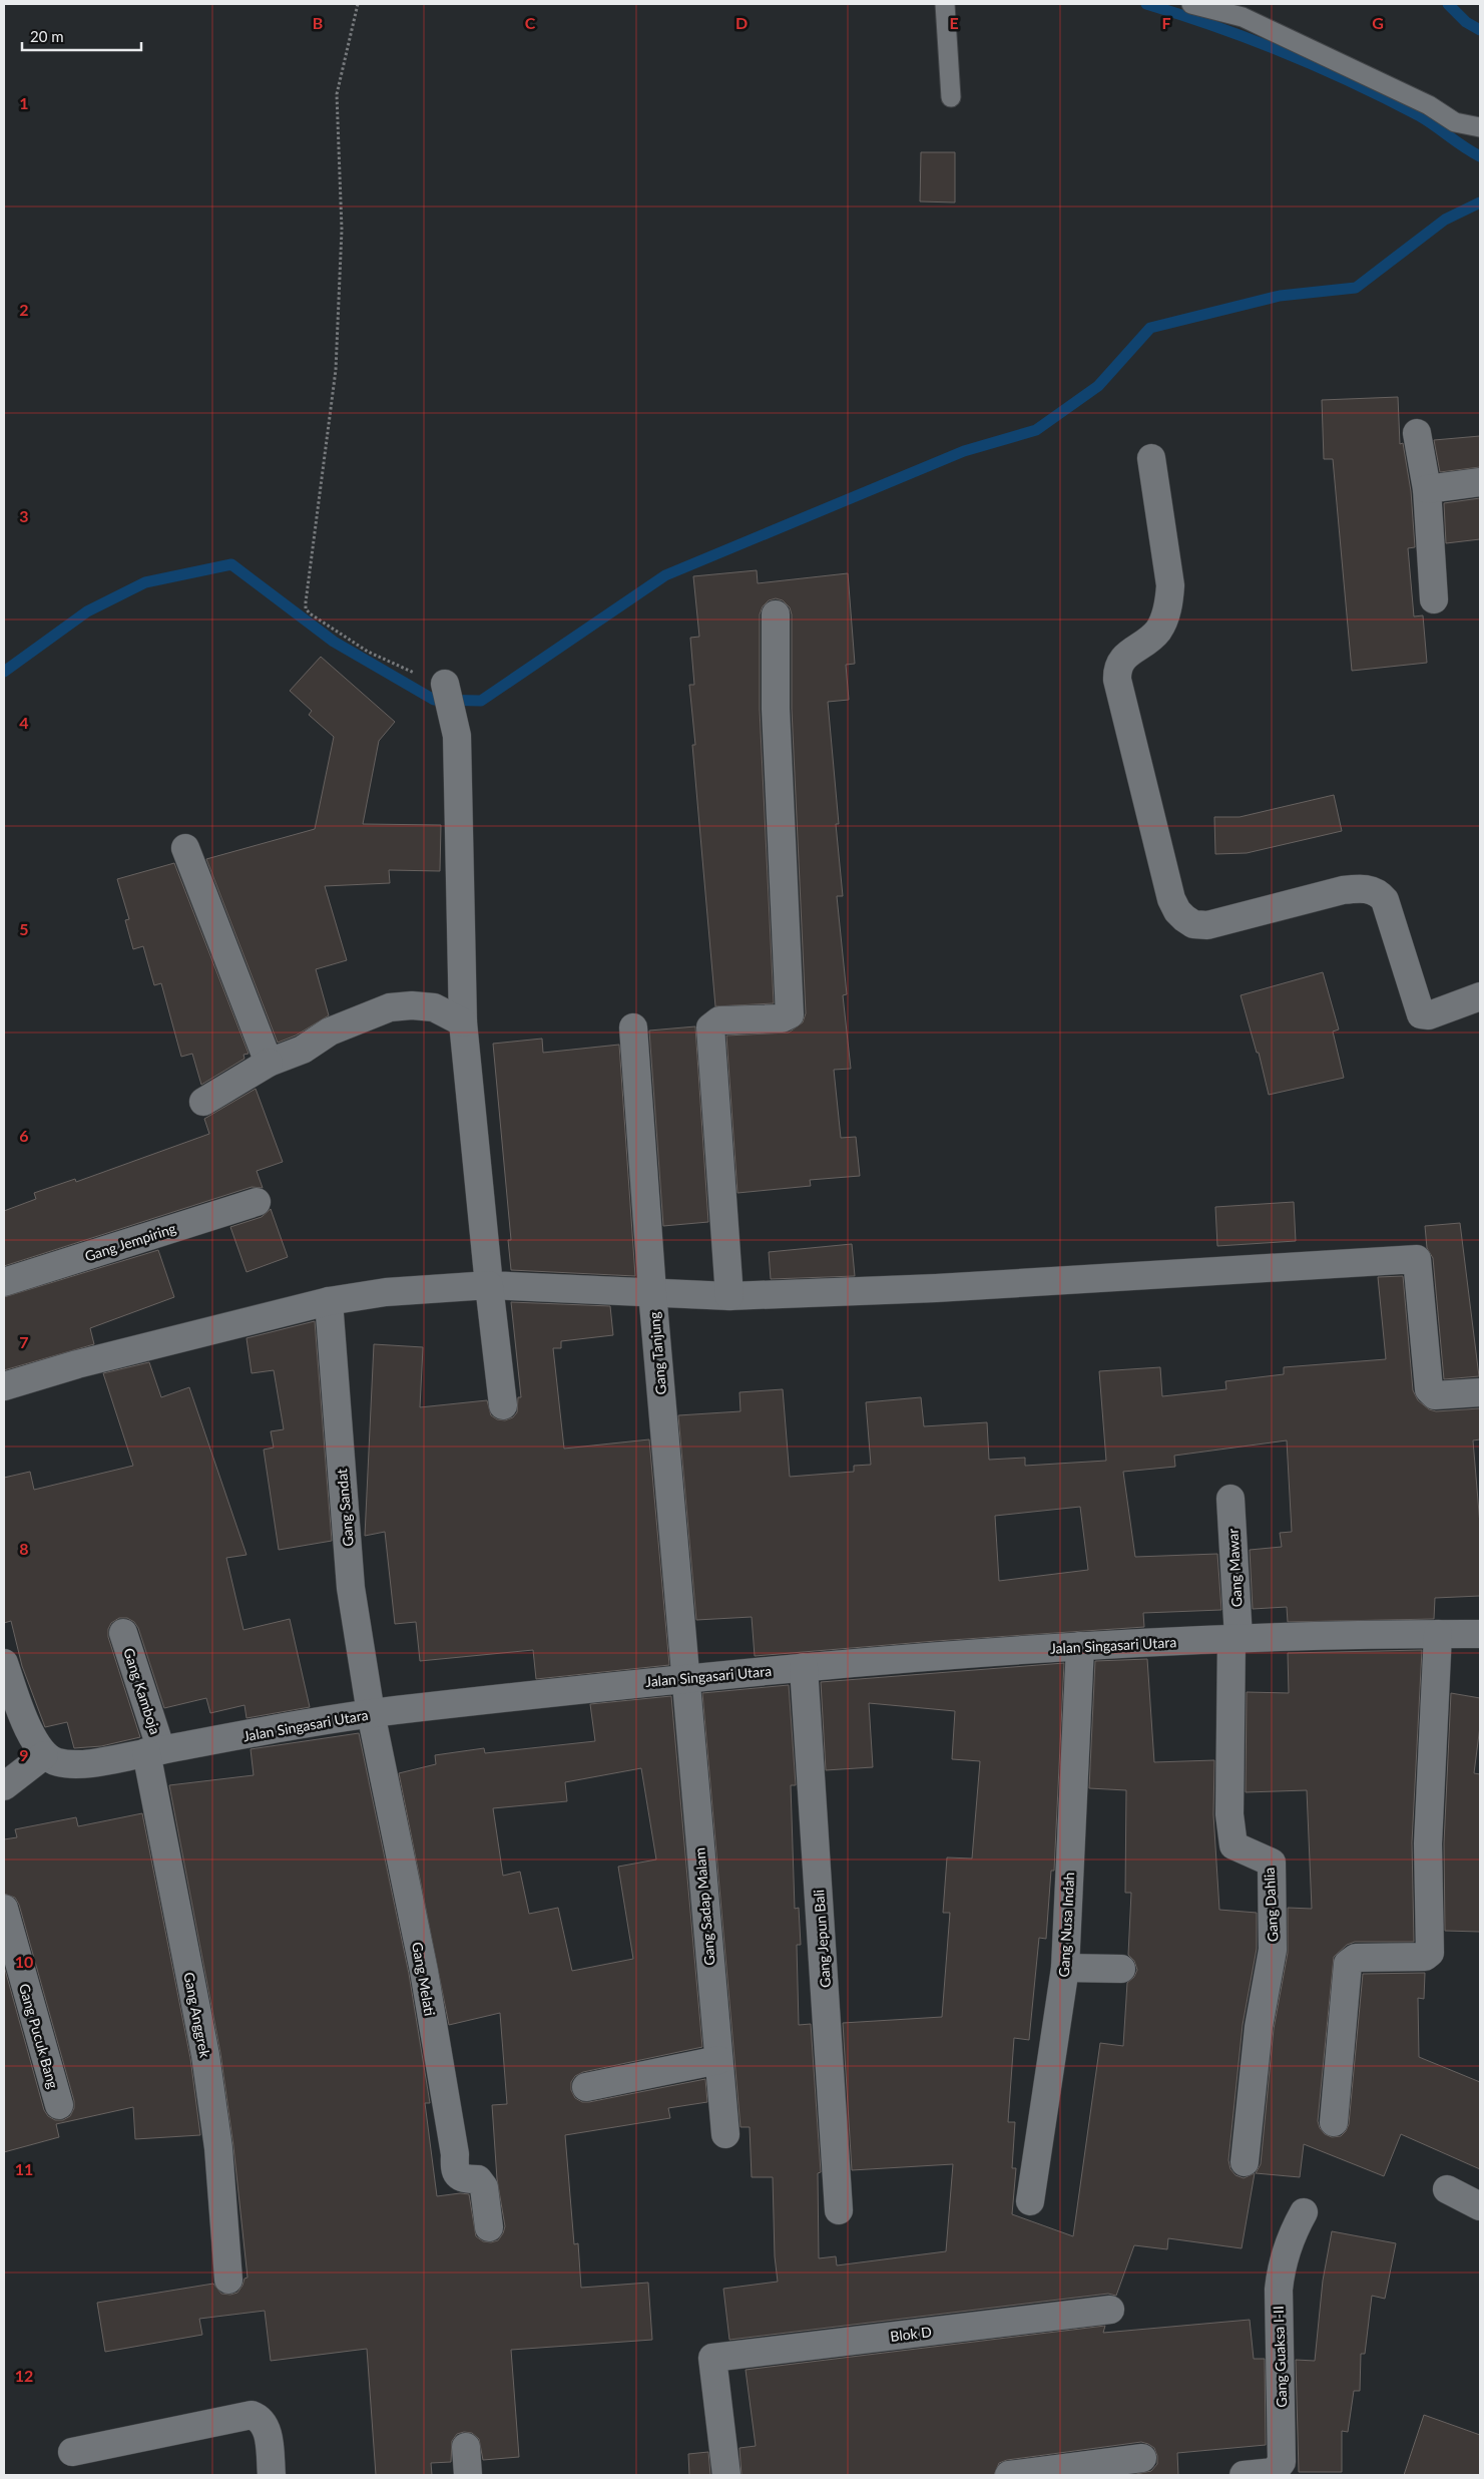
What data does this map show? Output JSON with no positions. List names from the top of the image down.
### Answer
{
  "streets": {
    "street": [
      "Gang Jempiring",
      "Gang Tanjung",
      "Gang Sandat",
      "Gang Mawar",
      "Jalan Singasari Utara",
      "Gang Kamboja",
      "Gang Dahlia",
      "Gang Sadap Malam",
      "Gang Nusa Indah",
      "Gang Jepun Bali",
      "Gang Melati",
      "Gang Anggrek",
      "Gang Pucuk Bang",
      "Blok D",
      "Gang Guaksa I-II"
    ]
  },
  "crossings": [
    ["Gang Tanjung", "Jalan Singasari Utara"],
    ["Gang Tanjung", "Gang Sadap Malam"],
    ["Gang Sandat", "Jalan Singasari Utara"],
    ["Gang Sandat", "Gang Melati"],
    ["Gang Mawar", "Jalan Singasari Utara"],
    ["Gang Mawar", "Gang Dahlia"],
    ["Jalan Singasari Utara", "Gang Kamboja"],
    ["Jalan Singasari Utara", "Gang Dahlia"],
    ["Jalan Singasari Utara", "Gang Sadap Malam"],
    ["Jalan Singasari Utara", "Gang Nusa Indah"],
    ["Jalan Singasari Utara", "Gang Jepun Bali"],
    ["Jalan Singasari Utara", "Gang Melati"],
    ["Jalan Singasari Utara", "Gang Anggrek"],
    ["Gang Kamboja", "Gang Anggrek"]
  ],
  "scale_bar": "20 m",
  "grid": {
    "columns": [
      "B",
      "C",
      "D",
      "E",
      "F",
      "G"
    ],
    "rows": [
      "1",
      "2",
      "3",
      "4",
      "5",
      "6",
      "7",
      "8",
      "9",
      "10",
      "11",
      "12"
    ]
  }
}
